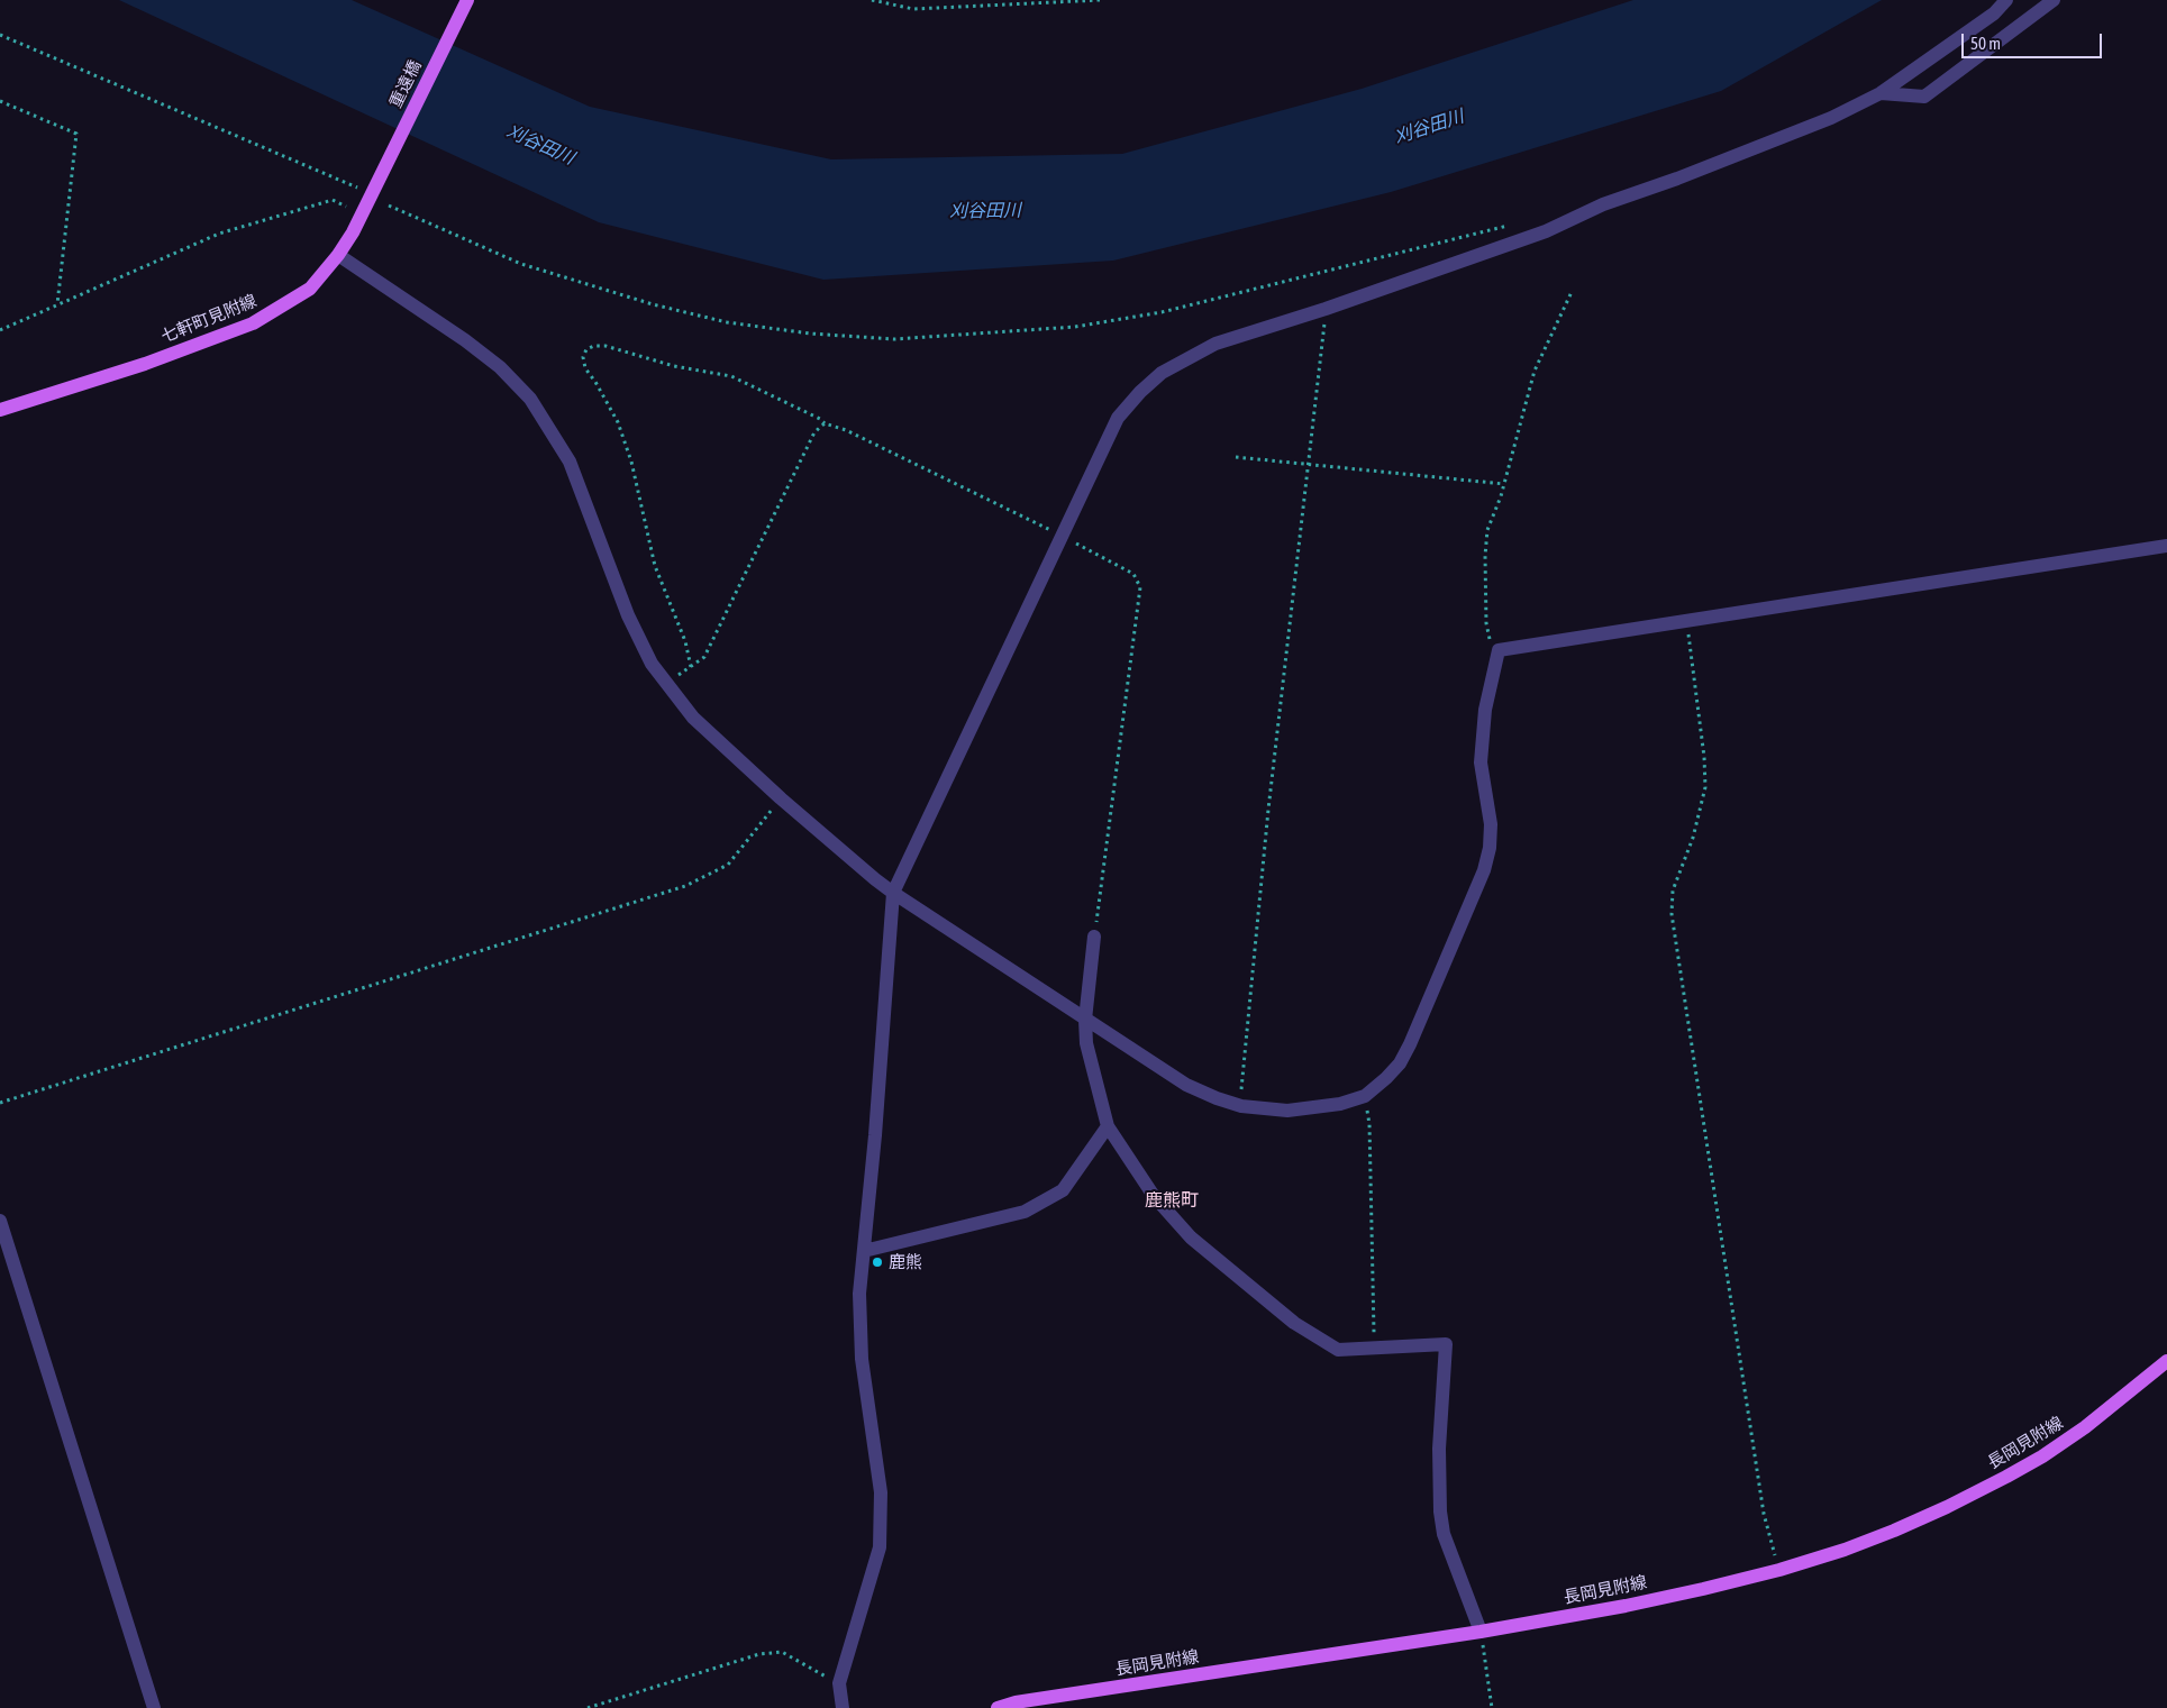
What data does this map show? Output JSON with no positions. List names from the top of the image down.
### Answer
{
  "streets": {
    "main road": ["重遠橋", "七軒町見附線", "長岡見附線"]
  },
  "crossings": [
    ["重遠橋", "七軒町見附線"]
  ],
  "districts": ["鹿熊町"],
  "water": ["刈谷田川"],
  "places": ["鹿熊"],
  "scale_bar": "50 m"
}
